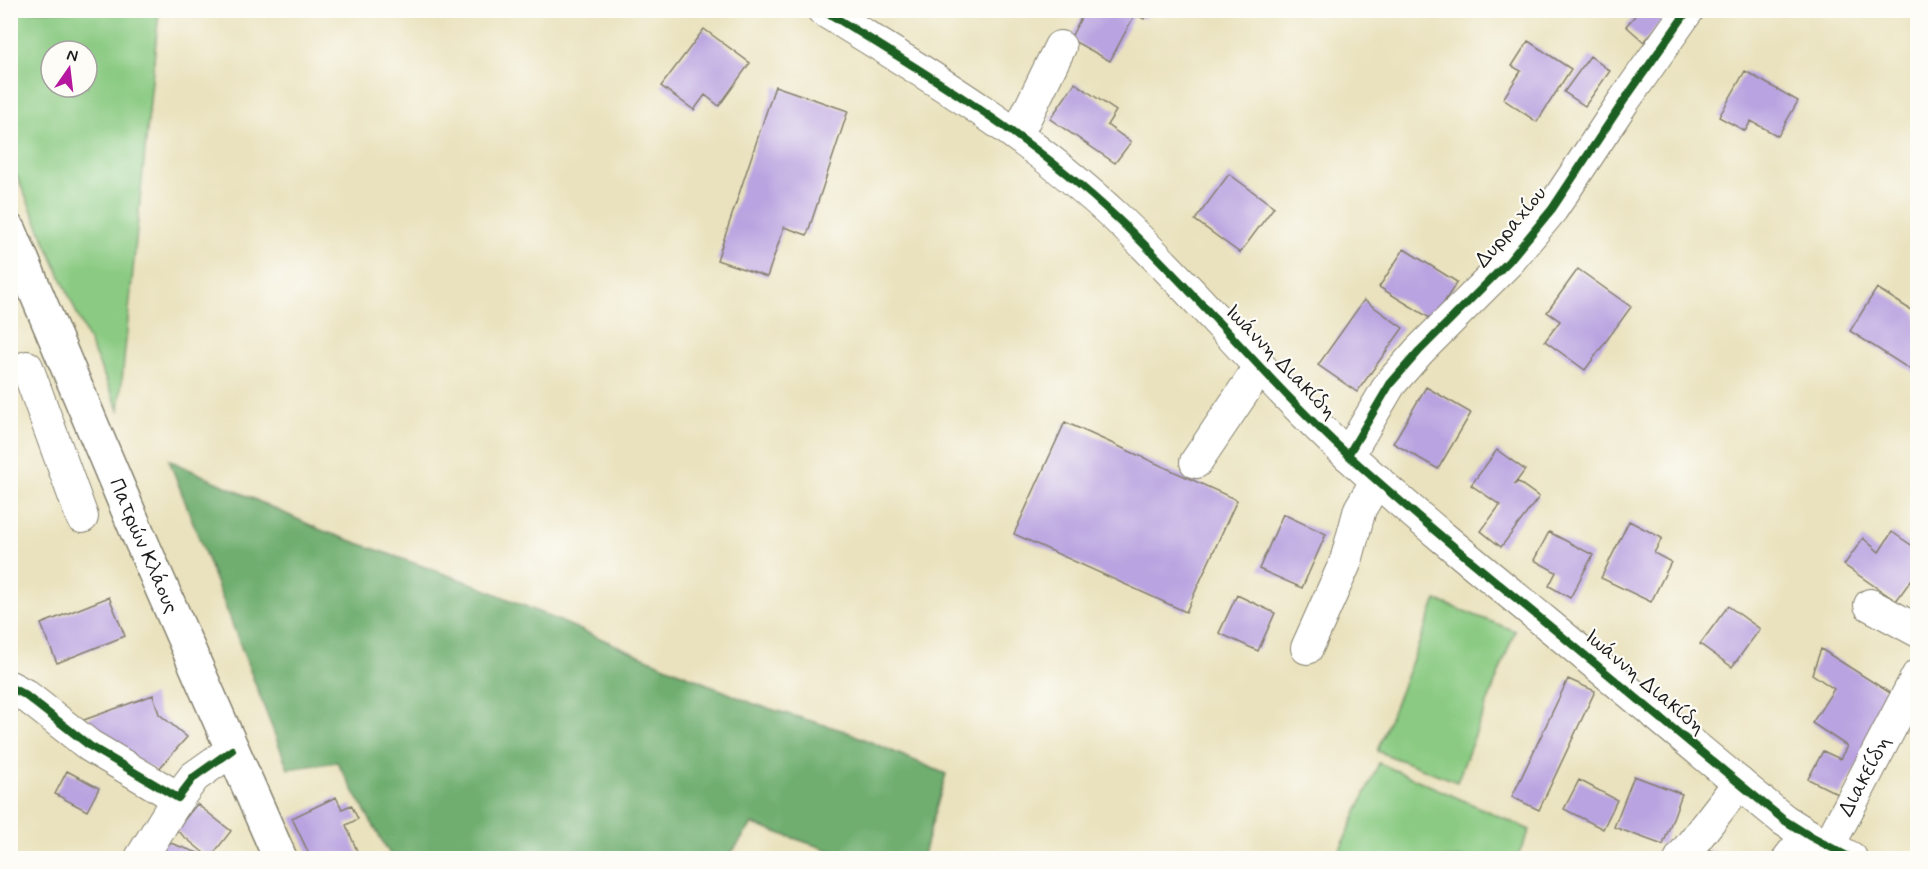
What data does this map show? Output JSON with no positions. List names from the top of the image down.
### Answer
{
  "streets": {
    "main road": ["Πατρών Κλάους"],
    "street": ["Δυρραχίου", "Ιωάννη Διακίδη", "Διακείδη"]
  },
  "crossings": [
    ["Δυρραχίου", "Ιωάννη Διακίδη"],
    ["Ιωάννη Διακίδη", "Διακείδη"]
  ],
  "north": "top"
}
